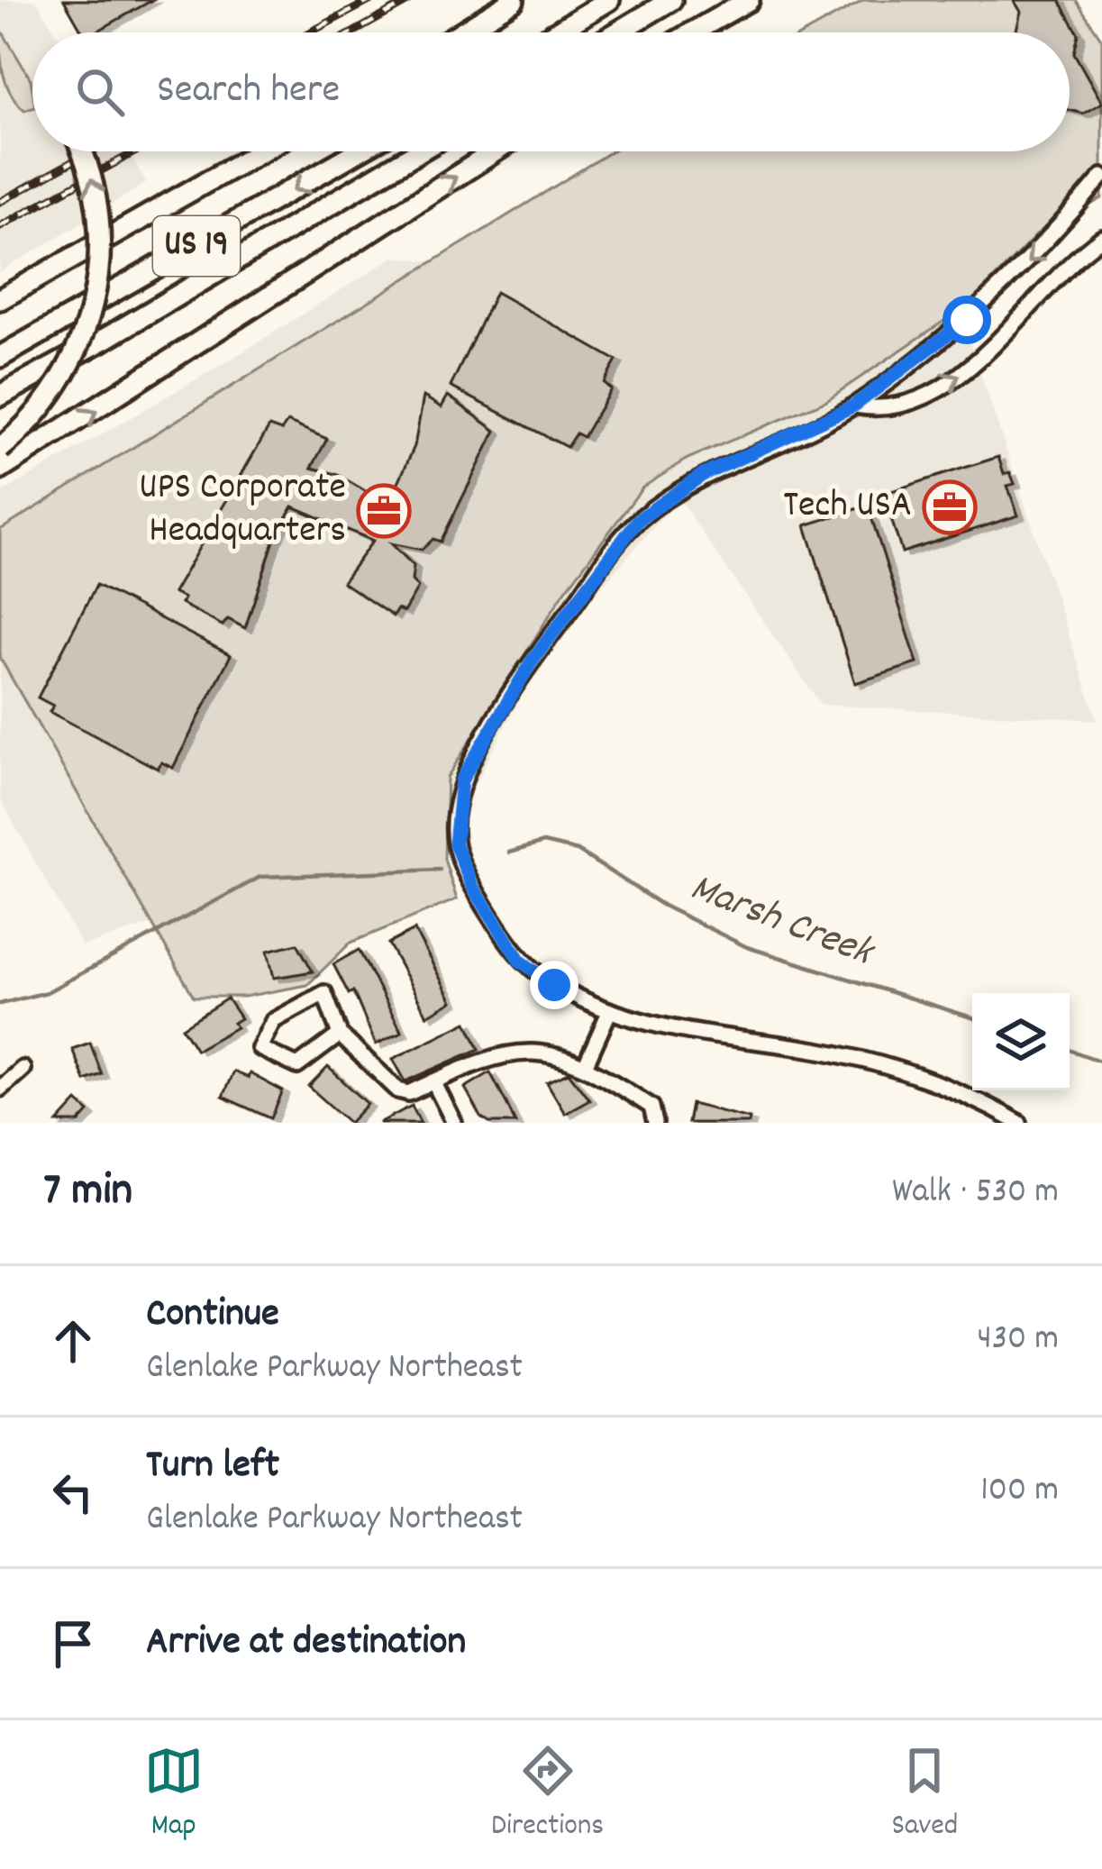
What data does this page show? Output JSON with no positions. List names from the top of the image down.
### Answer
{
  "streets": {
    "highway": ["US 19"]
  },
  "water": ["Marsh Creek"],
  "places": {
    "office": ["Tech USA", "UPS Corporate Headquarters"]
  },
  "page": {
    "search": "Search here",
    "heading": ["7 min", "Walk · 530 m"],
    "list": [
      ["Continue", "Glenlake Parkway Northeast", "430 m"],
      ["Turn left", "Glenlake Parkway Northeast", "100 m"],
      "Arrive at destination"
    ],
    "nav": ["Map", "Directions", "Saved"]
  }
}
